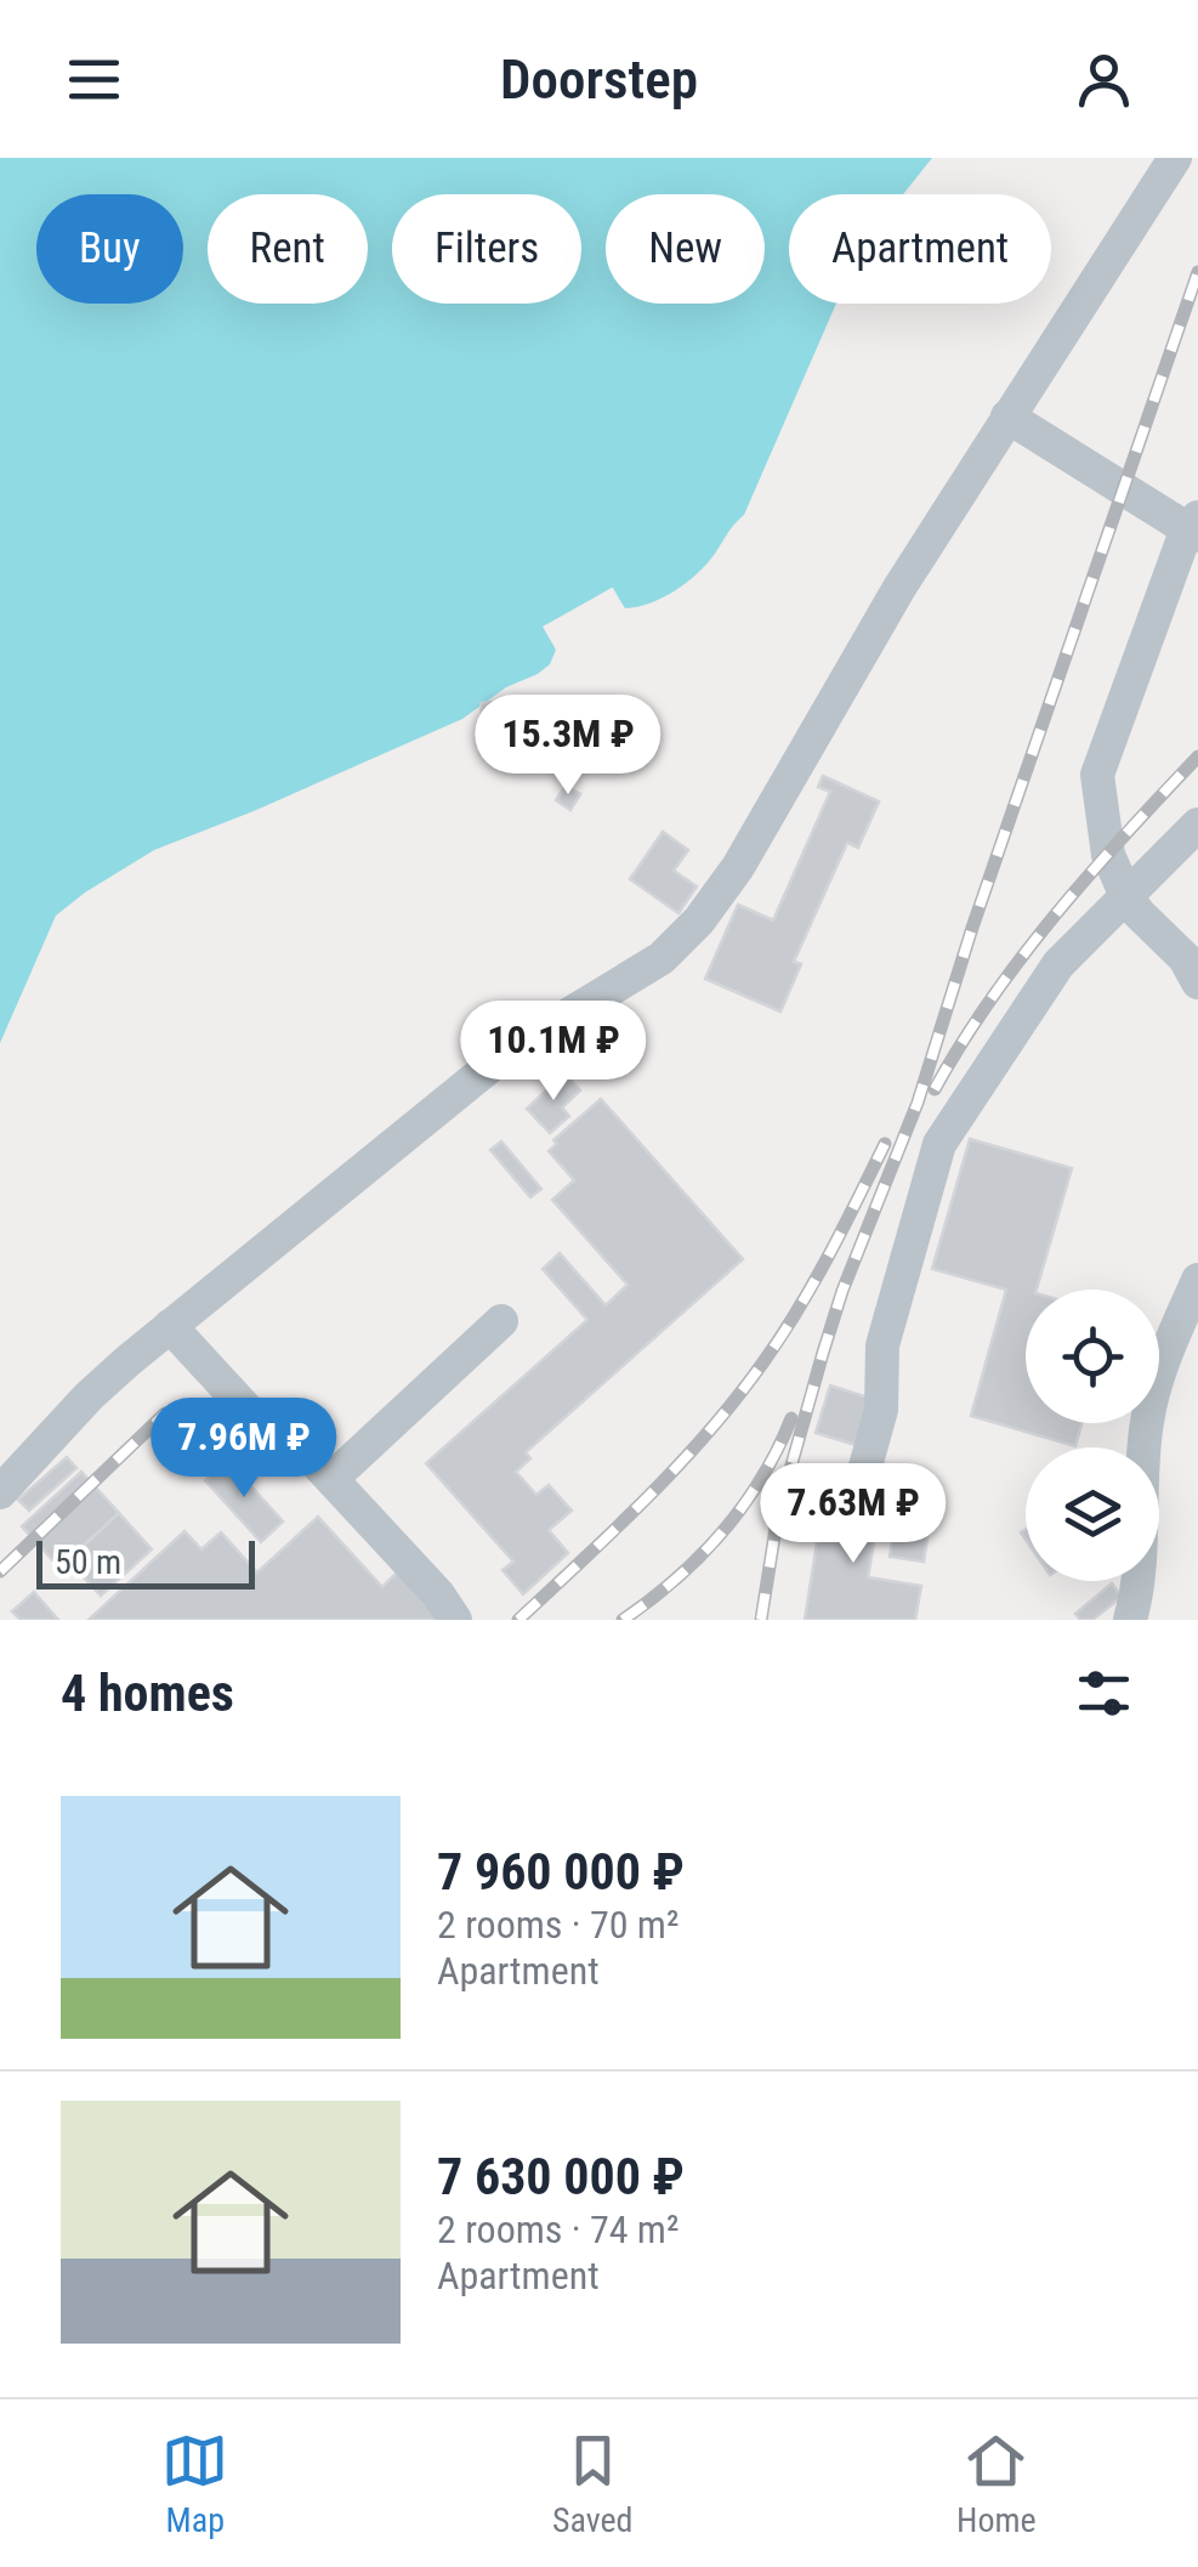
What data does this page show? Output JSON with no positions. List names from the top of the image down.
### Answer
{
  "scale_bar": "50 m",
  "page": {
    "header": "Doorstep",
    "chip": [
      "Buy",
      "Rent",
      "Filters",
      "New",
      "Apartment"
    ],
    "price": [
      "15.3M ₽",
      "10.1M ₽",
      "7.96M ₽",
      "7.63M ₽"
    ],
    "scale": "50 m",
    "heading": "4 homes",
    "list": [
      {
        "name": "7 960 000 ₽",
        "note": "2 rooms · 70 m² · Apartment"
      },
      {
        "name": "7 630 000 ₽",
        "note": "2 rooms · 74 m² · Apartment"
      }
    ],
    "tabs": ["Map", "Saved", "Home"]
  }
}
